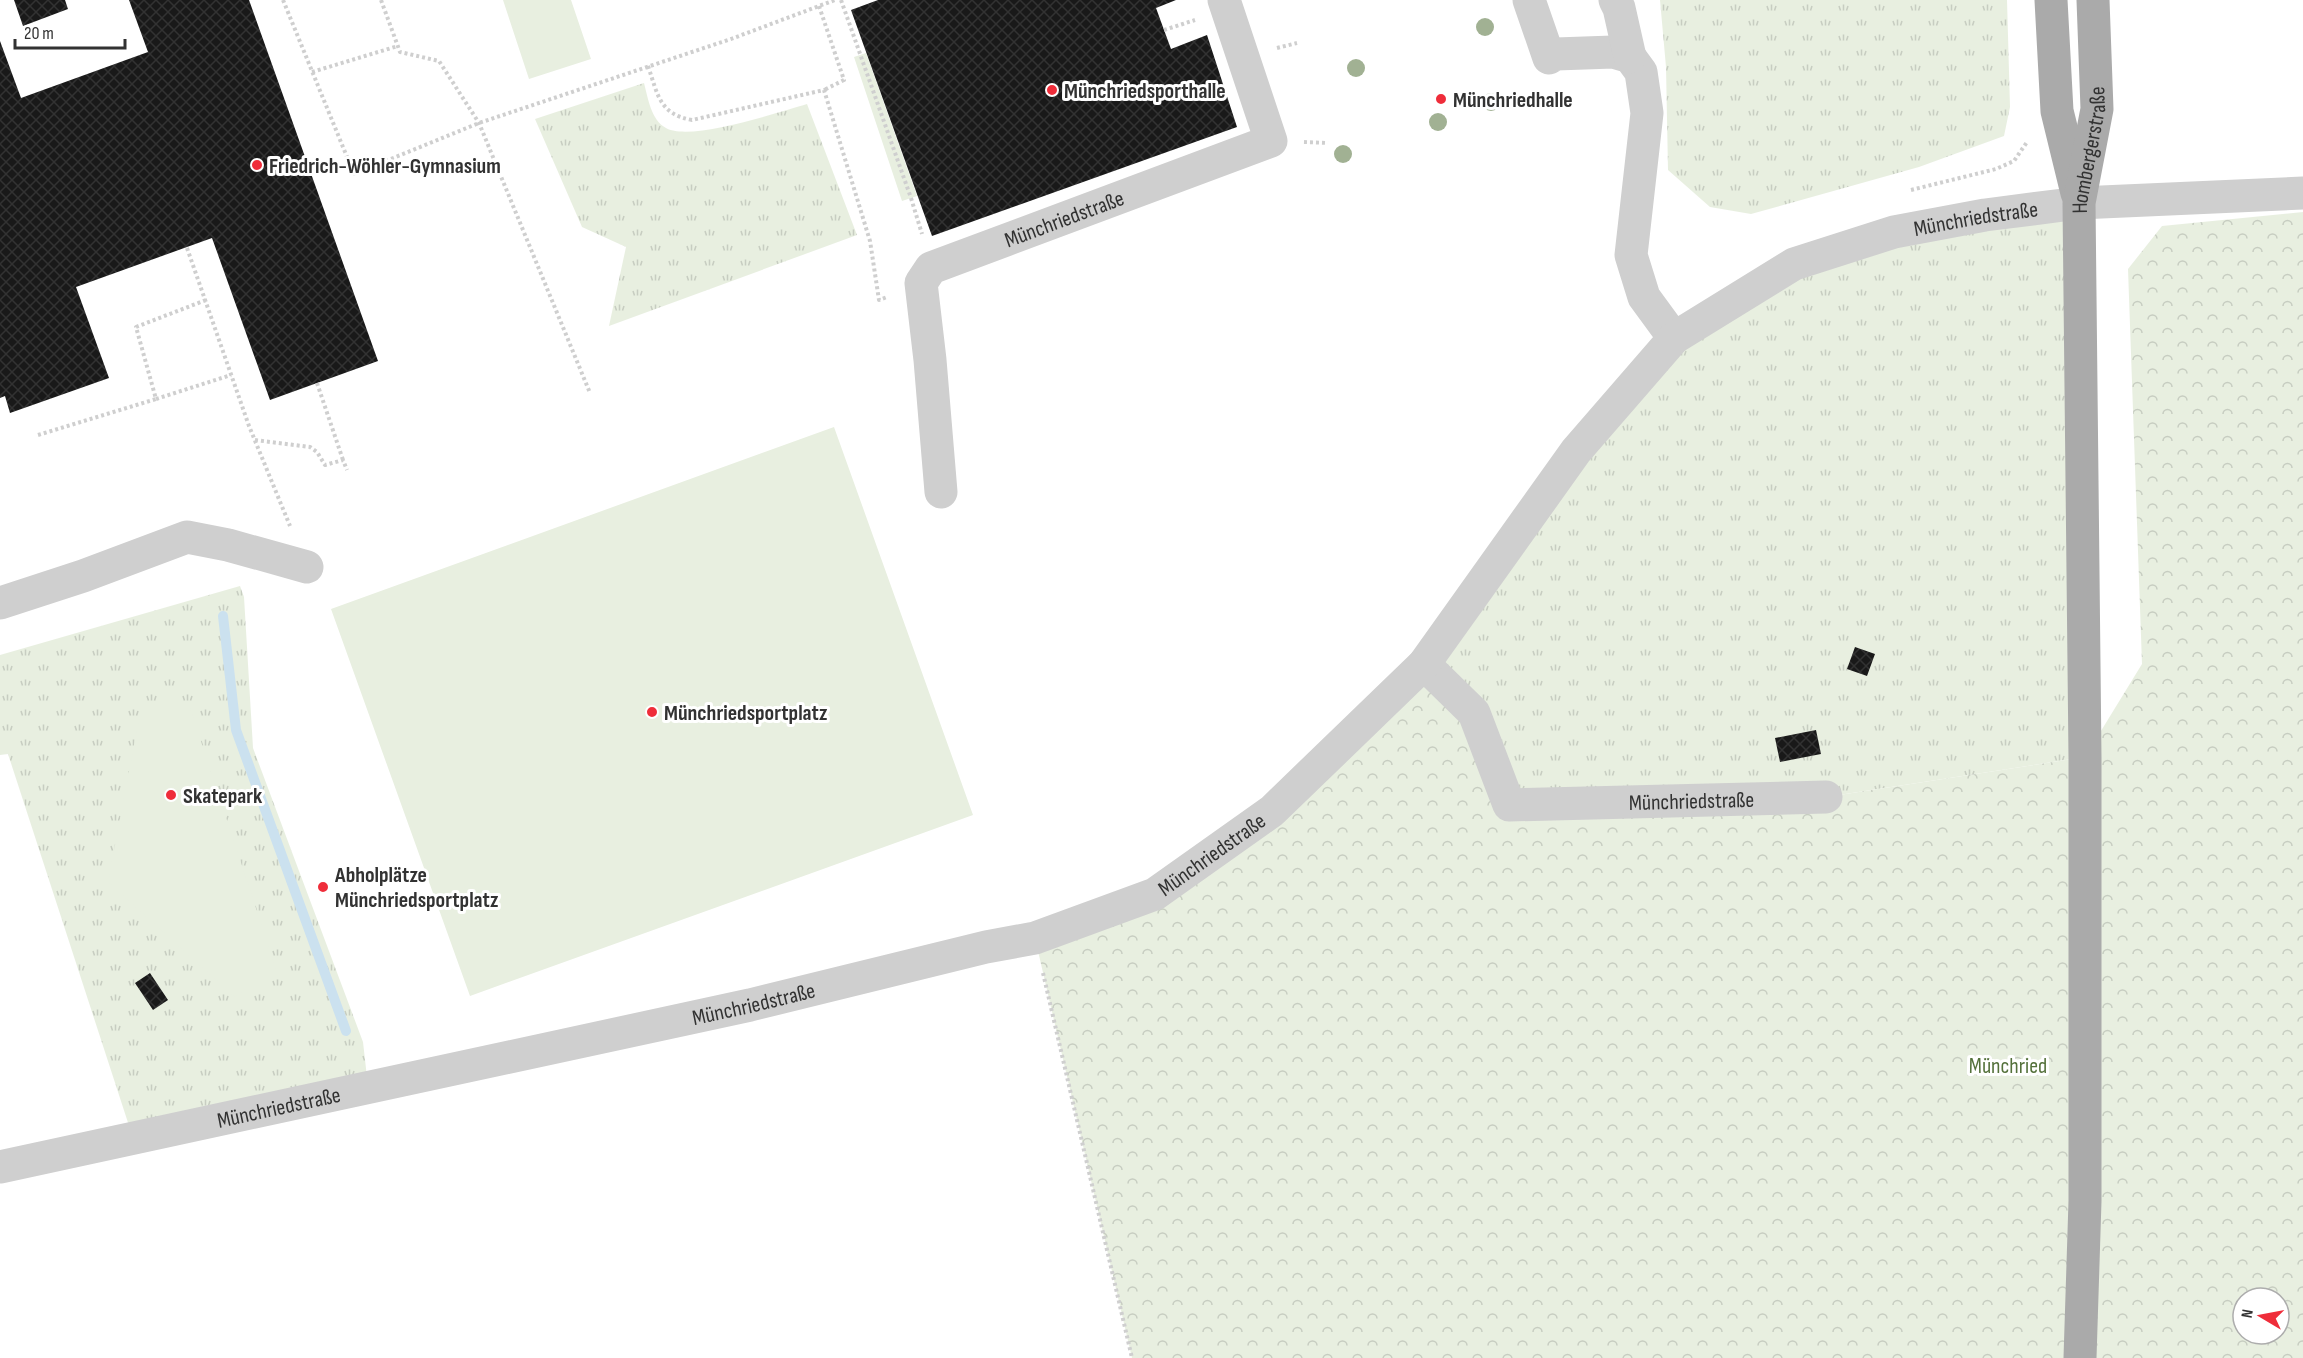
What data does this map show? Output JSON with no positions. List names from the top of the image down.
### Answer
{
  "streets": {
    "main road": ["Hombergerstraße"],
    "street": ["Münchriedstraße"]
  },
  "crossings": [
    ["Hombergerstraße", "Münchriedstraße"]
  ],
  "parks": ["Münchried"],
  "places": [
    "Münchriedsporthalle",
    "Münchriedhalle",
    "Friedrich-Wöhler-Gymnasium",
    "Münchriedsportplatz",
    "Skatepark",
    "Abholplätze Münchriedsportplatz"
  ],
  "scale_bar": "20 m",
  "north": "left"
}
